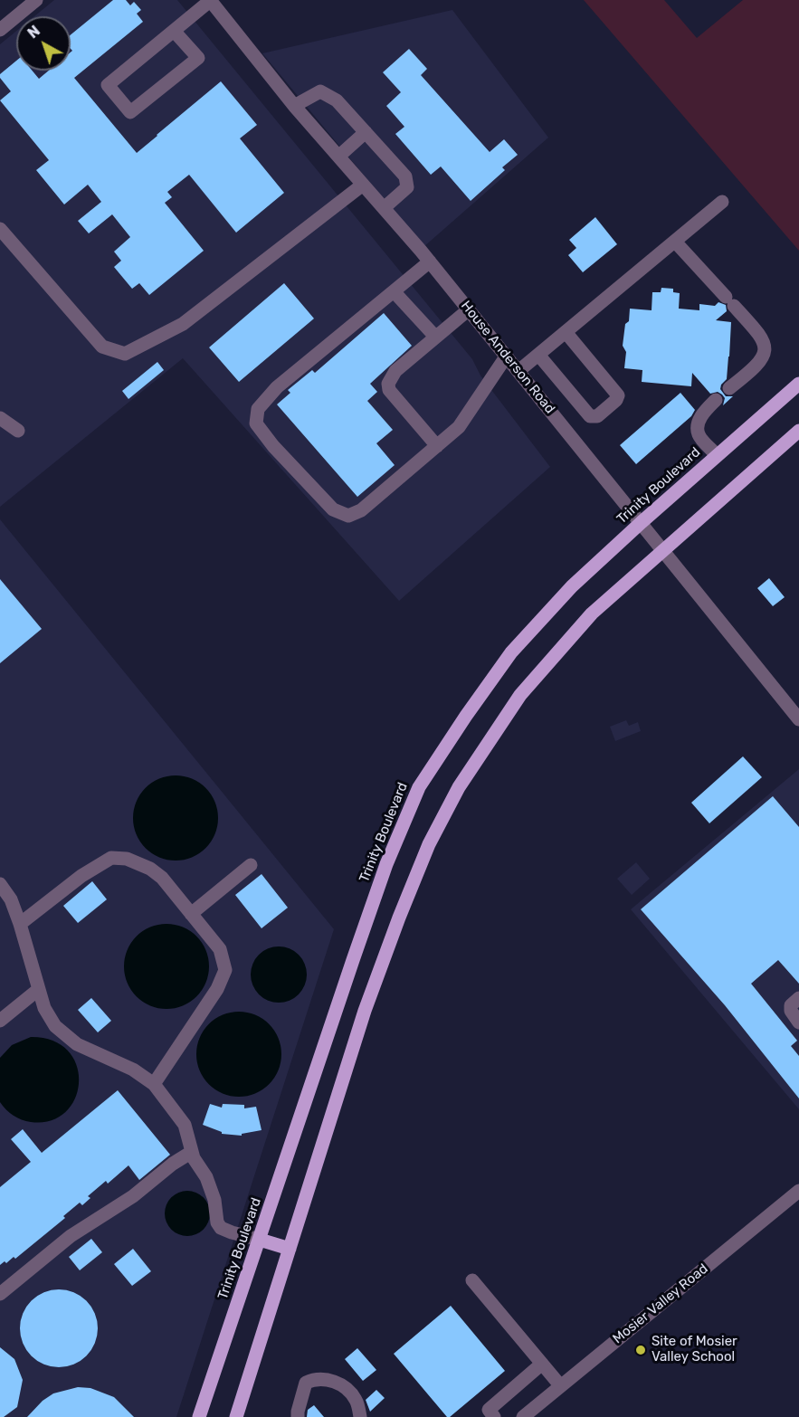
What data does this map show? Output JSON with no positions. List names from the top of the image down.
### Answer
{
  "streets": {
    "main road": ["Trinity Boulevard"],
    "street": ["House Anderson Road", "Mosier Valley Road"]
  },
  "crossings": [
    ["House Anderson Road", "Trinity Boulevard"]
  ],
  "places": ["Site of Mosier Valley School"],
  "north": "top left"
}
